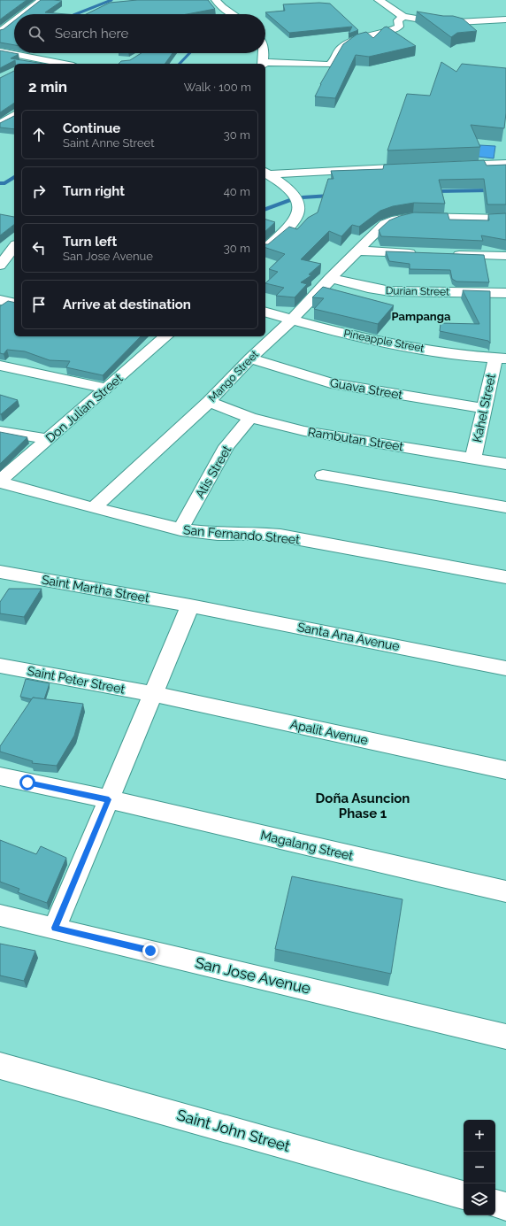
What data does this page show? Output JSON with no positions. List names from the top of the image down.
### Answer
{
  "streets": {
    "street": [
      "Durian Street",
      "Pineapple Street",
      "Mango Street",
      "Guava Street",
      "Don Julian Street",
      "Kahel Street",
      "Rambutan Street",
      "Atis Street",
      "San Fernando Street",
      "Saint Martha Street",
      "Santa Ana Avenue",
      "Saint Peter Street",
      "Apalit Avenue",
      "Magalang Street",
      "San Jose Avenue",
      "Saint John Street"
    ]
  },
  "crossings": [
    ["Durian Street", "Mango Street"],
    ["Pineapple Street", "Mango Street"],
    ["Pineapple Street", "Kahel Street"],
    ["Mango Street", "Guava Street"],
    ["Mango Street", "Rambutan Street"],
    ["Mango Street", "San Fernando Street"],
    ["Guava Street", "Kahel Street"],
    ["Don Julian Street", "San Fernando Street"],
    ["Kahel Street", "Rambutan Street"],
    ["Rambutan Street", "Atis Street"],
    ["Atis Street", "San Fernando Street"],
    ["Saint Martha Street", "Santa Ana Avenue"],
    ["Saint Peter Street", "Apalit Avenue"]
  ],
  "districts": ["Pampanga", "Doña Asuncion Phase 1"],
  "page": {
    "search": "Search here",
    "heading": ["2 min", "Walk · 100 m"],
    "list": [
      ["Continue", "Saint Anne Street", "30 m"],
      ["Turn right", "40 m"],
      ["Turn left", "San Jose Avenue", "30 m"],
      "Arrive at destination"
    ],
    "map_buttons": ["+", "−"]
  }
}
